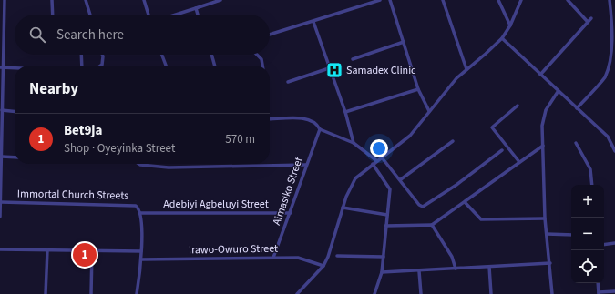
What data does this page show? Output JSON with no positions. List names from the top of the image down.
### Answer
{
  "streets": {
    "street": [
      "Aimasiko Street",
      "Immortal Church Streets",
      "Adebiyi Agbeluyi Street",
      "Irawo-Owuro Street"
    ]
  },
  "crossings": [
    ["Aimasiko Street", "Adebiyi Agbeluyi Street"],
    ["Aimasiko Street", "Irawo-Owuro Street"],
    ["Immortal Church Streets", "Adebiyi Agbeluyi Street"]
  ],
  "places": {
    "hospital": ["Samadex Clinic"]
  },
  "page": {
    "search": "Search here",
    "heading": "Nearby",
    "list": [
      {
        "mark": "1",
        "name": "Bet9ja",
        "note": "Shop · Oyeyinka Street",
        "value": "570 m"
      }
    ],
    "map_buttons": ["+", "−"],
    "pins": "1"
  }
}
